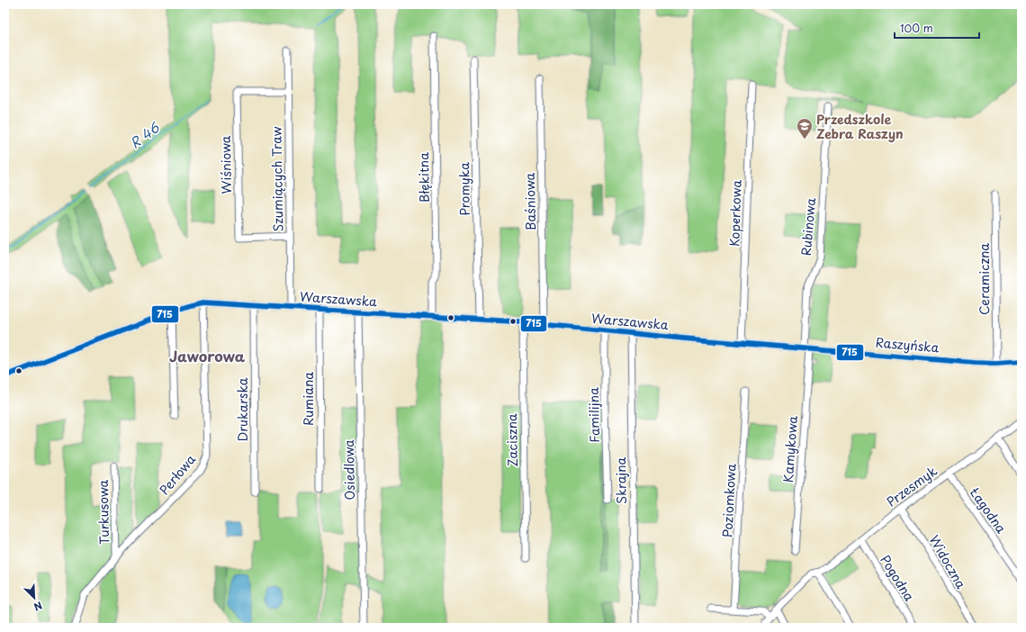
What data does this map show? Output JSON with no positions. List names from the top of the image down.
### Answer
{
  "streets": {
    "street": [
      "Wiśniowa",
      "Błękitna",
      "Szumiących Traw",
      "Promyka",
      "Baśniowa",
      "Koperkowa",
      "Rubinowa",
      "Ceramiczna",
      "Warszawska",
      "Raszyńska",
      "Rumiana",
      "Drukarska",
      "Familijna",
      "Zaciszna",
      "Kamykowa",
      "Osiedlowa",
      "Perłowa",
      "Skrajna",
      "Przesmyk",
      "Poziomkowa",
      "Łagodna",
      "Turkusowa",
      "Widoczna",
      "Pogodna"
    ]
  },
  "crossings": [
    ["Wiśniowa", "Szumiących Traw"],
    ["Błękitna", "Warszawska"],
    ["Szumiących Traw", "Warszawska"],
    ["Promyka", "Warszawska"],
    ["Baśniowa", "Warszawska"],
    ["Koperkowa", "Raszyńska"],
    ["Rubinowa", "Raszyńska"],
    ["Rubinowa", "Kamykowa"],
    ["Ceramiczna", "Raszyńska"],
    ["Warszawska", "Raszyńska"],
    ["Warszawska", "Rumiana"],
    ["Warszawska", "Drukarska"],
    ["Warszawska", "Familijna"],
    ["Warszawska", "Zaciszna"],
    ["Warszawska", "Osiedlowa"],
    ["Warszawska", "Perłowa"],
    ["Warszawska", "Skrajna"],
    ["Raszyńska", "Kamykowa"],
    ["Perłowa", "Turkusowa"],
    ["Przesmyk", "Łagodna"],
    ["Przesmyk", "Widoczna"],
    ["Przesmyk", "Pogodna"]
  ],
  "districts": ["Jaworowa"],
  "water": ["R 46"],
  "places": {
    "school or university": ["Przedszkole Zebra Raszyn"]
  },
  "lines": ["transit line 715"],
  "scale_bar": "100 m",
  "north": "bottom right"
}
